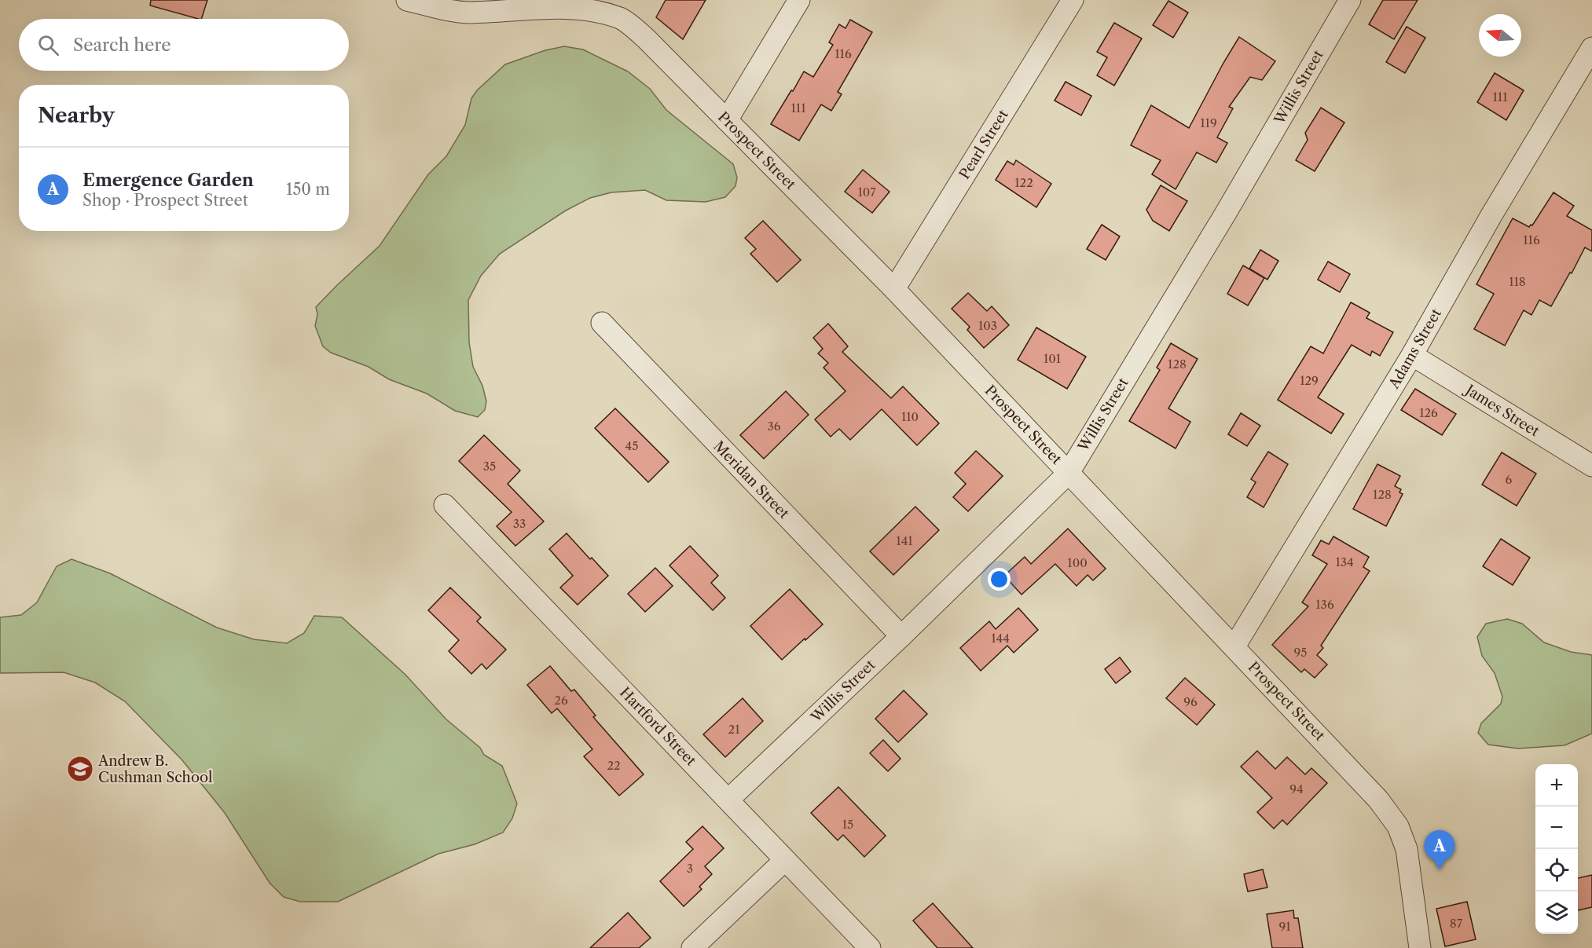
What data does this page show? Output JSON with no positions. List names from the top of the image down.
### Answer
{
  "streets": {
    "street": [
      "Willis Street",
      "Pearl Street",
      "Prospect Street",
      "Adams Street",
      "James Street",
      "Meridan Street",
      "Hartford Street"
    ]
  },
  "crossings": [
    ["Willis Street", "Prospect Street"],
    ["Willis Street", "Meridan Street"],
    ["Willis Street", "Hartford Street"],
    ["Pearl Street", "Prospect Street"],
    ["Prospect Street", "Adams Street"],
    ["Adams Street", "James Street"]
  ],
  "places": {
    "school or university": ["Andrew B. Cushman School"]
  },
  "house_numbers": [
    "116",
    "111",
    "111",
    "119",
    "122",
    "107",
    "116",
    "118",
    "103",
    "101",
    "128",
    "129",
    "126",
    "110",
    "36",
    "45",
    "35",
    "6",
    "128",
    "33",
    "141",
    "134",
    "100",
    "136",
    "144",
    "95",
    "26",
    "96",
    "21",
    "22",
    "94",
    "15",
    "3",
    "87",
    "91"
  ],
  "north": "left",
  "page": {
    "search": "Search here",
    "heading": "Nearby",
    "list": [
      {
        "mark": "A",
        "name": "Emergence Garden",
        "note": "Shop · Prospect Street",
        "value": "150 m"
      }
    ],
    "map_buttons": ["+", "−"],
    "pins": "A"
  }
}
